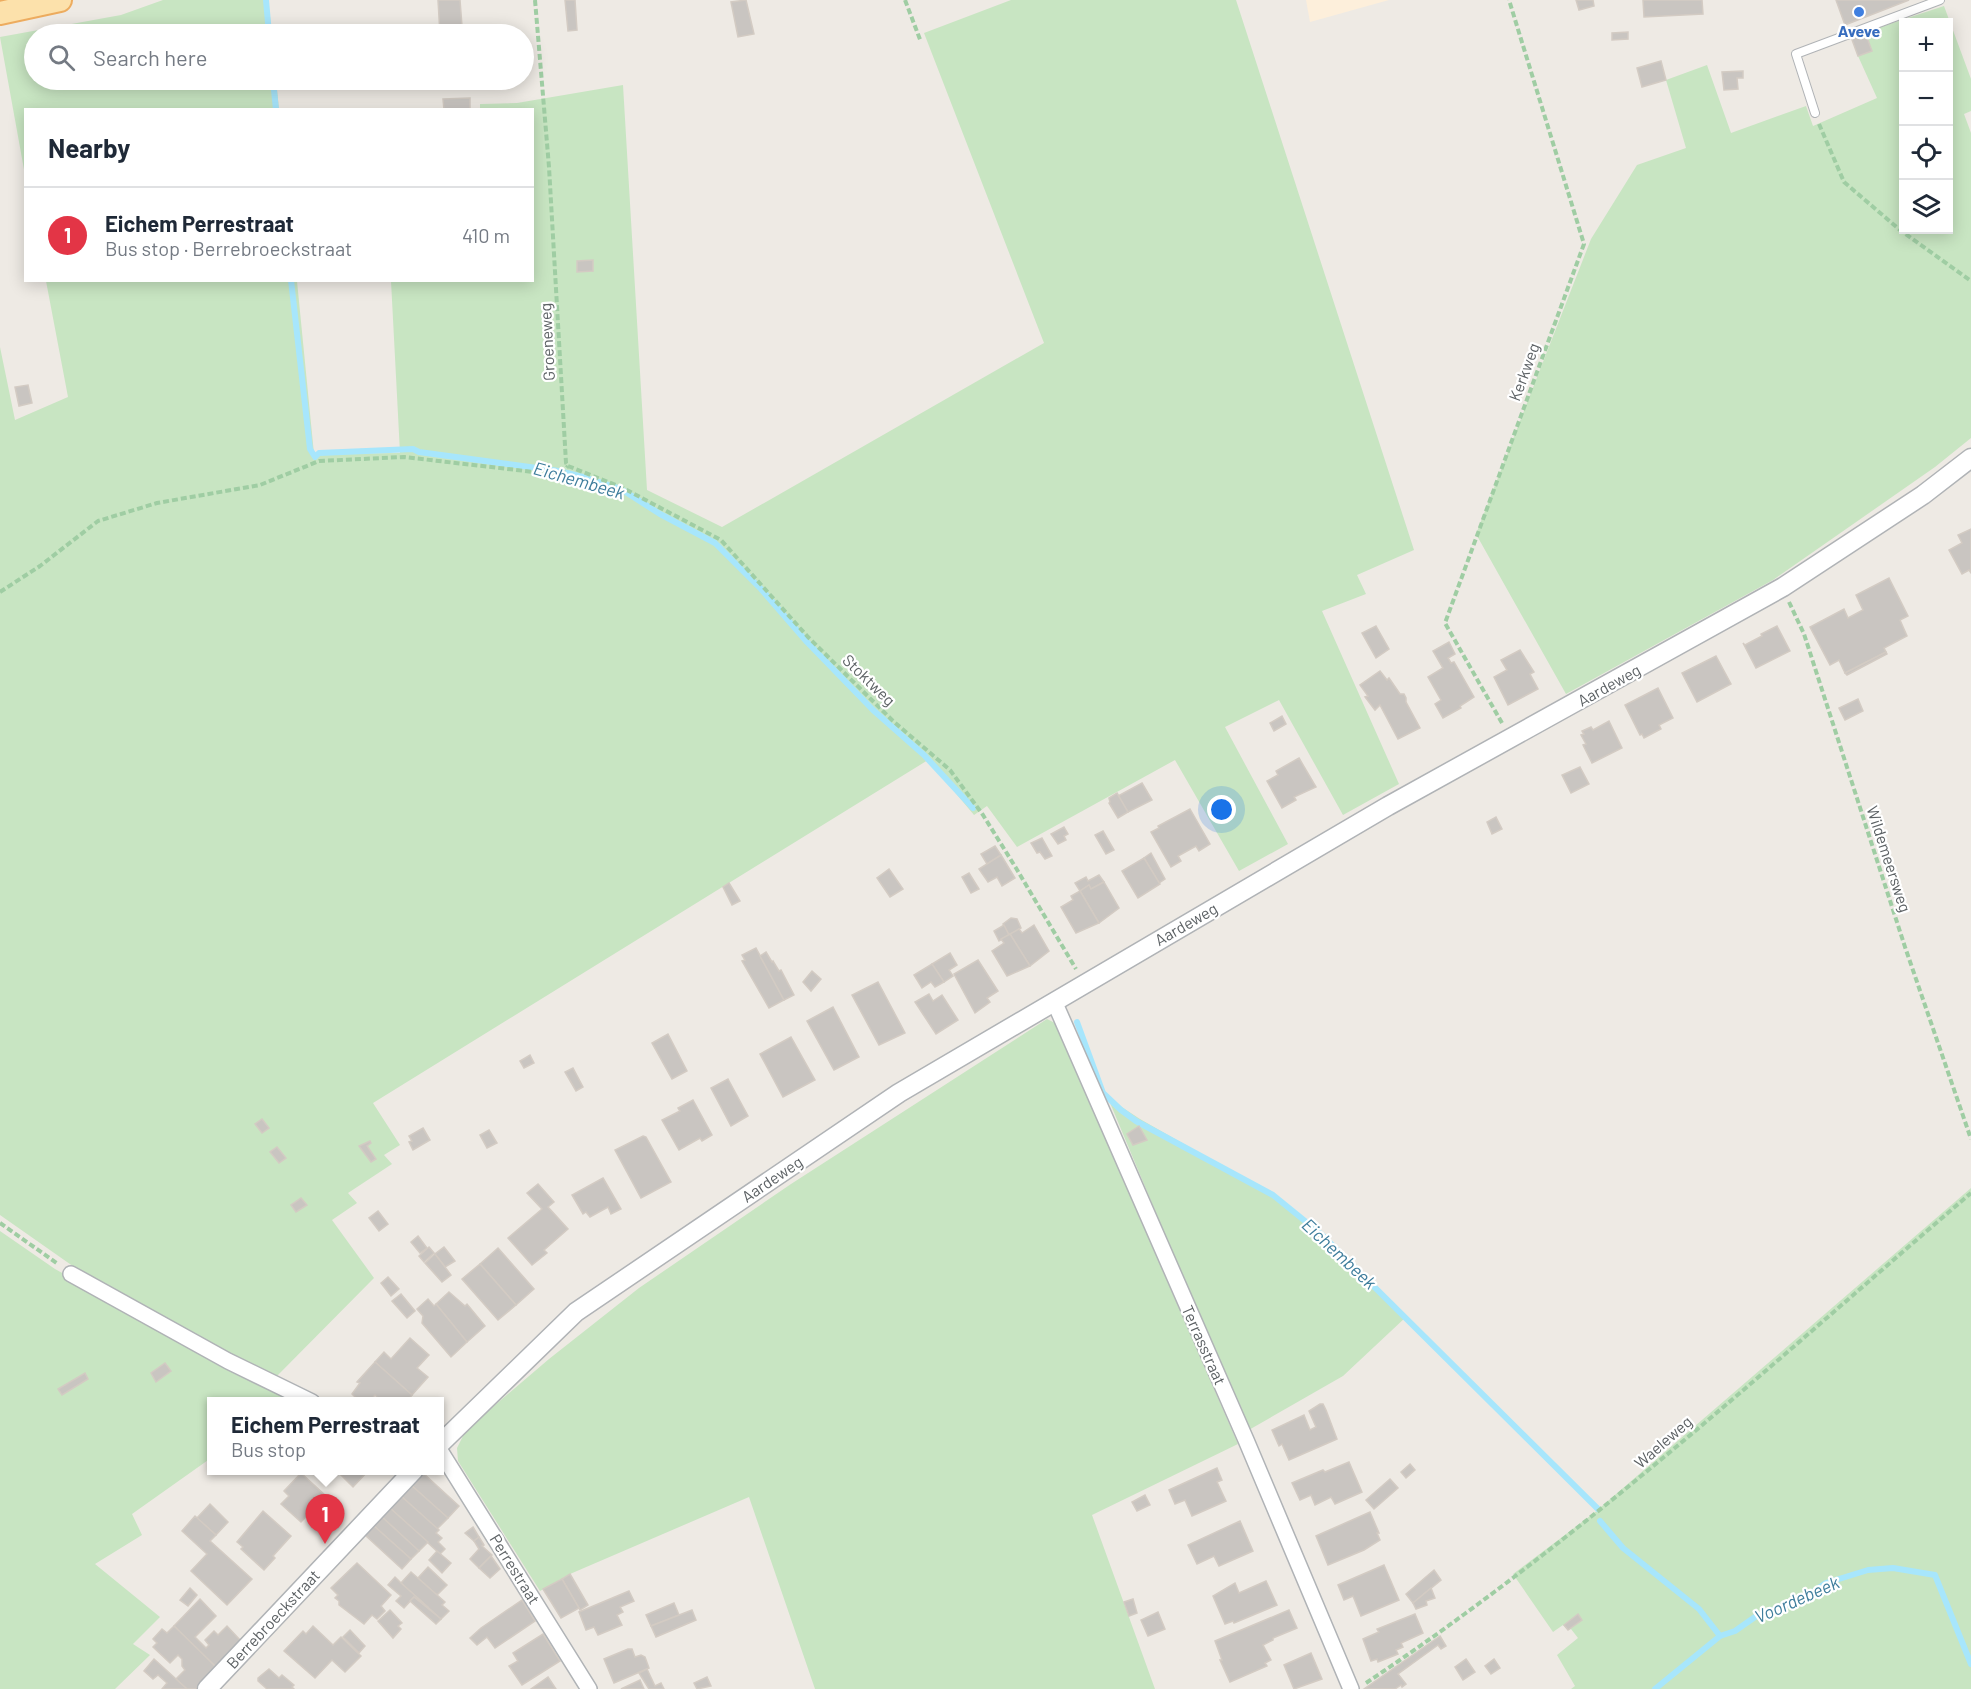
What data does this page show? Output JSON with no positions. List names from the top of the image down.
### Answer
{
  "streets": {
    "street": [
      "Aardeweg",
      "Terrasstraat",
      "Perrestraat",
      "Berrebroeckstraat"
    ],
    "path": [
      "Groeneweg",
      "Kerkweg",
      "Stoktweg",
      "Wildemeersweg",
      "Waeleweg"
    ]
  },
  "crossings": [
    ["Groeneweg", "Stoktweg"],
    ["Kerkweg", "Aardeweg"],
    ["Stoktweg", "Aardeweg"],
    ["Aardeweg", "Wildemeersweg"],
    ["Aardeweg", "Terrasstraat"],
    ["Terrasstraat", "Waeleweg"]
  ],
  "water": ["Eichembeek", "Voordebeek"],
  "places": ["Aveve"],
  "page": {
    "map_buttons": ["+", "−"],
    "search": "Search here",
    "heading": "Nearby",
    "list": [
      {
        "mark": "1",
        "name": "Eichem Perrestraat",
        "note": "Bus stop · Berrebroeckstraat",
        "value": "410 m"
      }
    ],
    "popup": ["Eichem Perrestraat", "Bus stop"],
    "pins": "1"
  }
}
